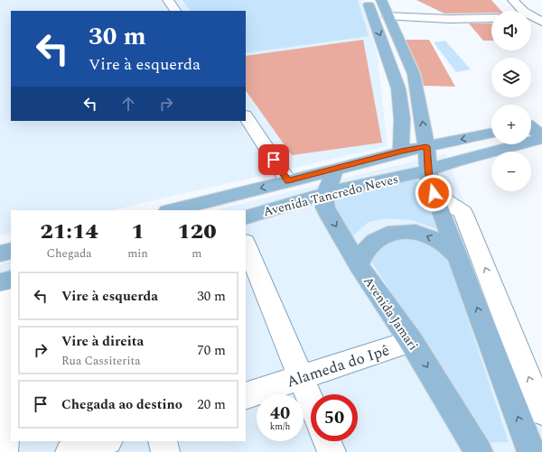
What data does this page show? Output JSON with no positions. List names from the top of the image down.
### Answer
{
  "streets": {
    "main road": ["Avenida Tancredo Neves", "Avenida Jamari"],
    "street": ["Alameda do Ipê"]
  },
  "crossings": [
    ["Avenida Tancredo Neves", "Avenida Jamari"],
    ["Avenida Jamari", "Alameda do Ipê"]
  ],
  "page": {
    "map_buttons": ["+", "−"],
    "turn": ["30 m", "Vire à esquerda"],
    "eta": [
      "21:14",
      "Chegada",
      "1",
      "min",
      "120",
      "m"
    ],
    "list": [
      {
        "name": "Vire à esquerda",
        "value": "30 m"
      },
      {
        "name": "Vire à direita",
        "note": "Rua Cassiterita",
        "value": "70 m"
      },
      {
        "name": "Chegada ao destino",
        "value": "20 m"
      }
    ],
    "speed": "40 km/h",
    "limit": "50"
  }
}
